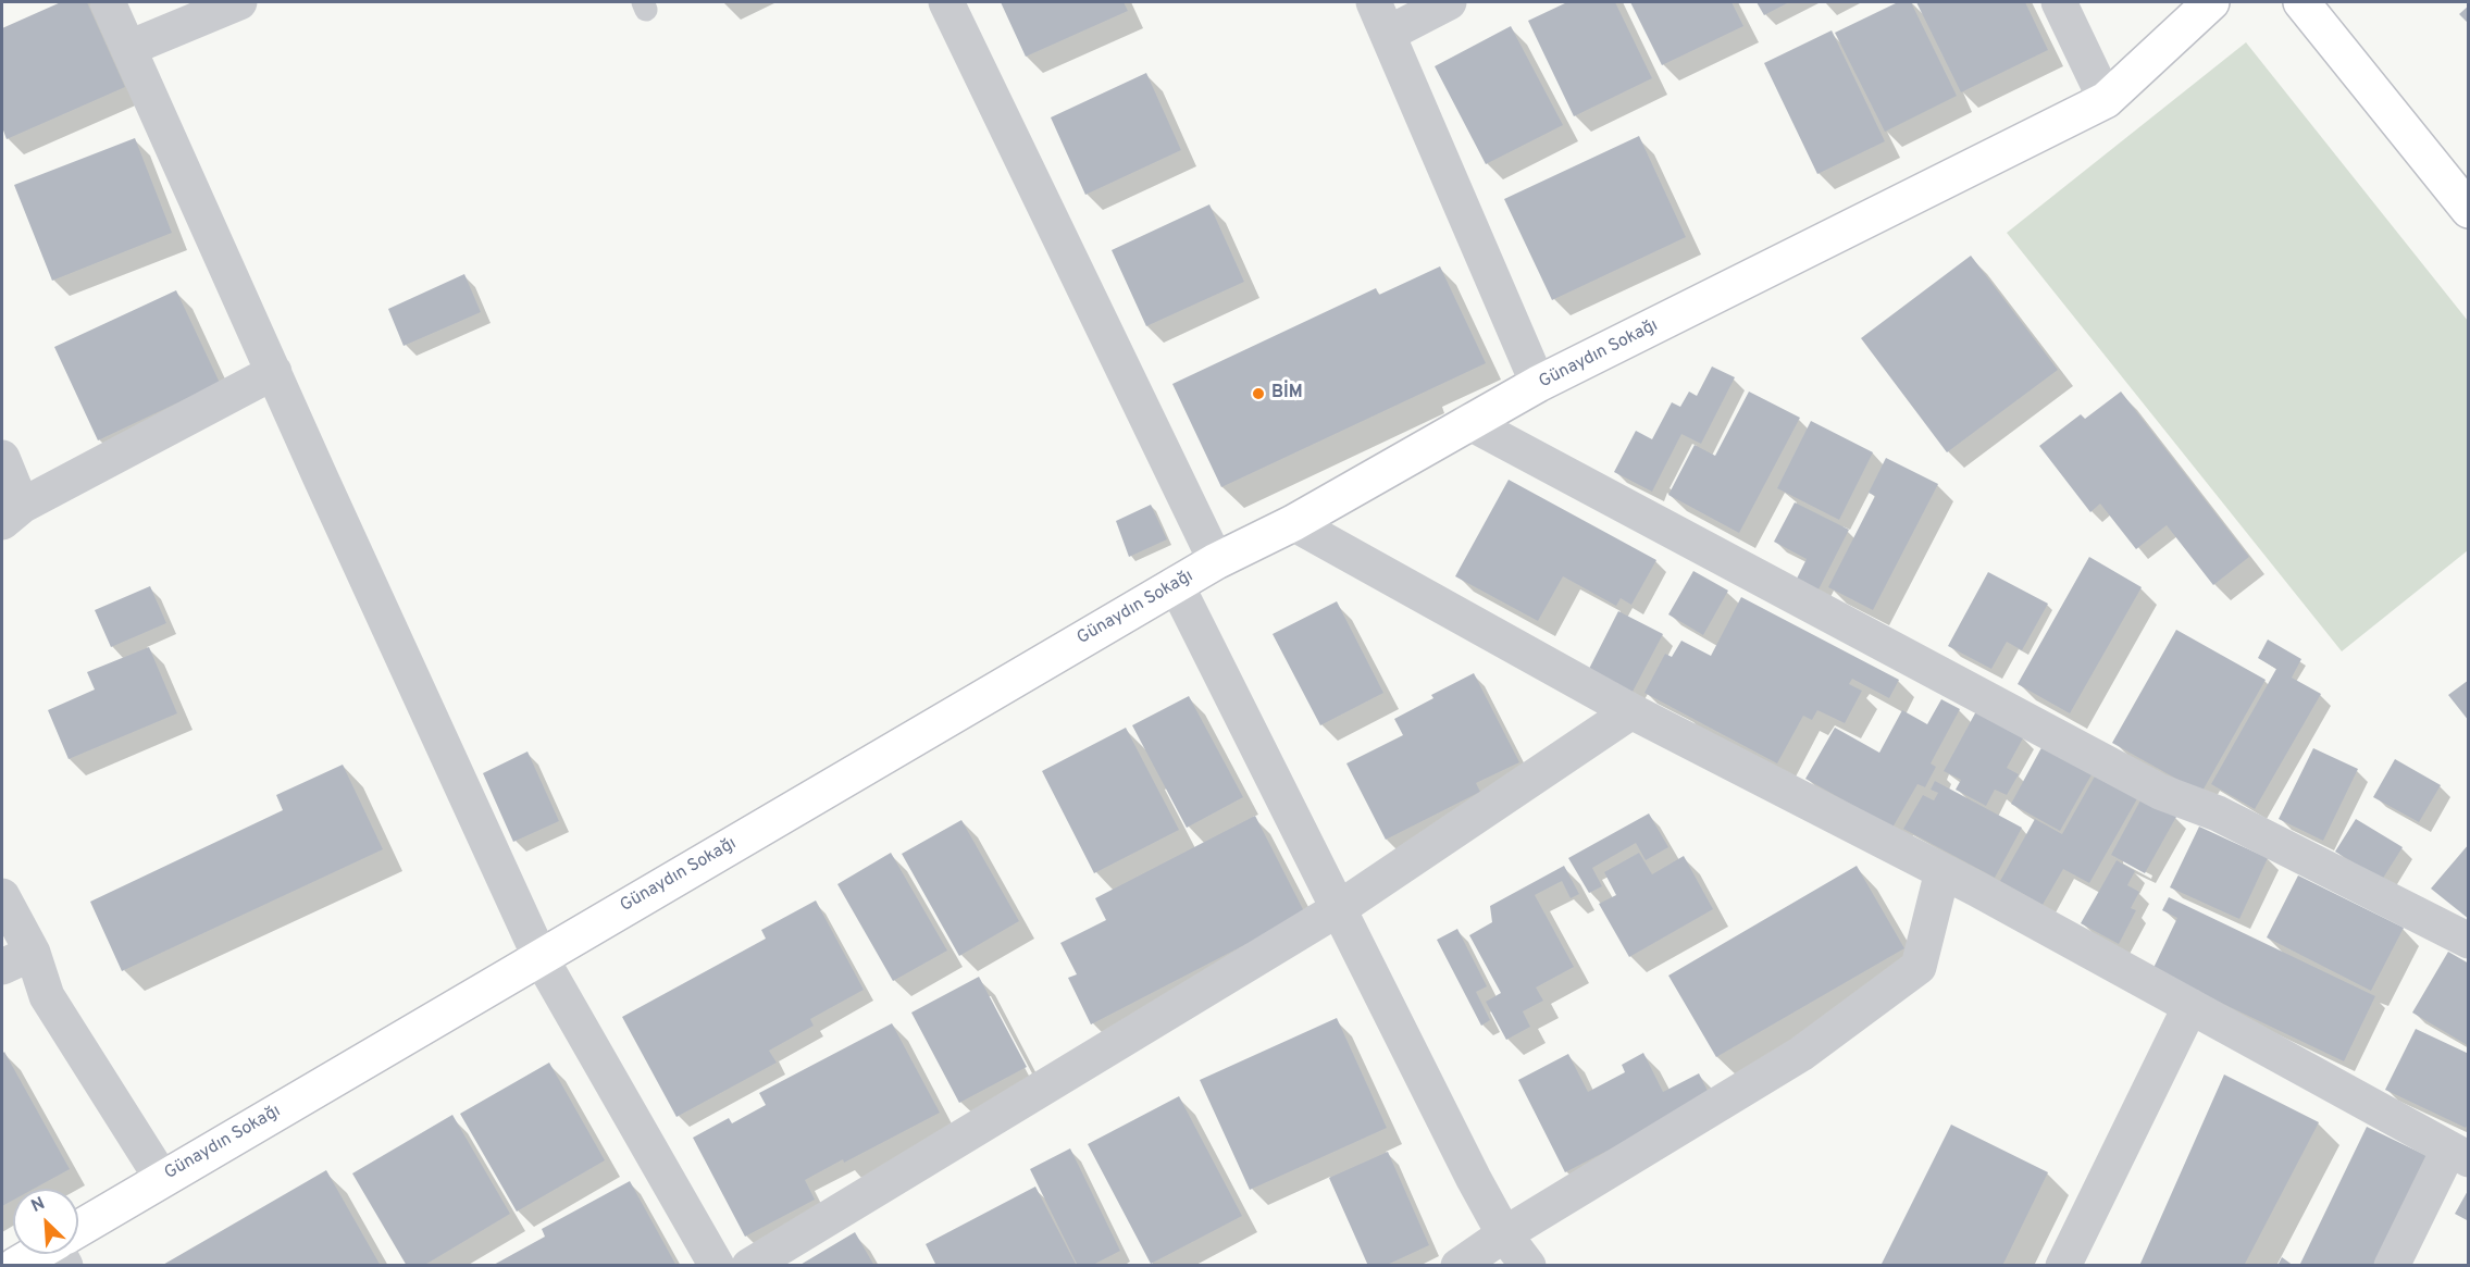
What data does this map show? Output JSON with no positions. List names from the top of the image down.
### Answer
{
  "streets": {
    "street": ["Günaydın Sokağı"]
  },
  "places": ["BİM"],
  "north": "top left"
}
